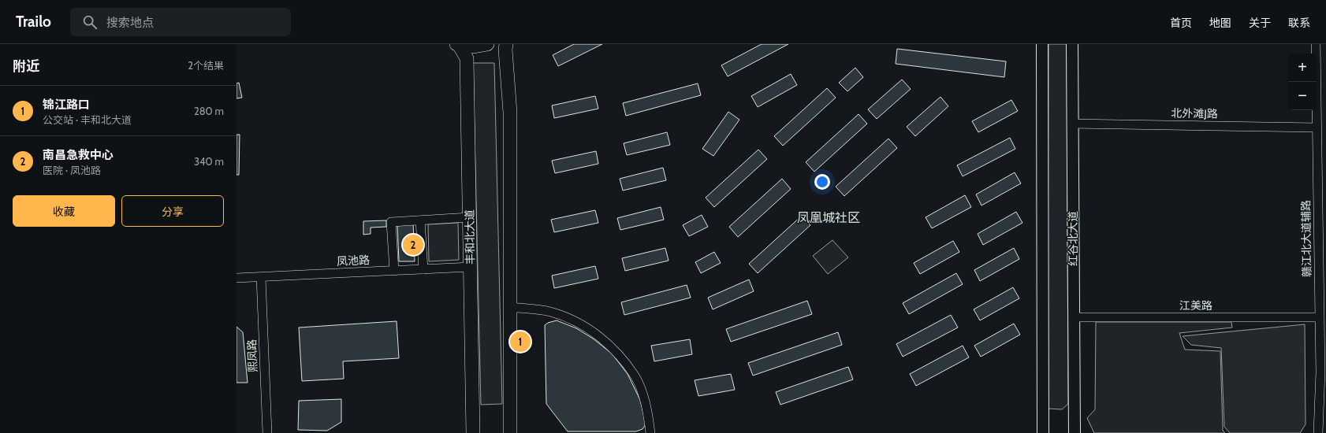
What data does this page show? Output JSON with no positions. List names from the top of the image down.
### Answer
{
  "streets": {
    "highway": ["丰和北大道"],
    "main road": ["红谷北大道"],
    "street": [
      "北外滩J路",
      "赣江北大道辅路",
      "凤池路",
      "江美路",
      "熙凤路"
    ]
  },
  "crossings": [
    ["北外滩J路", "红谷北大道"],
    ["北外滩J路", "赣江北大道辅路"],
    ["丰和北大道", "凤池路"],
    ["红谷北大道", "江美路"],
    ["赣江北大道辅路", "江美路"],
    ["凤池路", "熙凤路"]
  ],
  "districts": ["凤凰城社区"],
  "page": {
    "header": "Trailo",
    "search": "搜索地点",
    "nav": [
      "首页",
      "地图",
      "关于",
      "联系"
    ],
    "heading": ["附近", "2个结果"],
    "map_buttons": ["+", "−"],
    "list": [
      {
        "mark": "1",
        "name": "锦江路口",
        "note": "公交站 · 丰和北大道",
        "value": "280 m"
      },
      {
        "mark": "2",
        "name": "南昌急救中心",
        "note": "医院 · 凤池路",
        "value": "340 m"
      }
    ],
    "buttons": ["收藏", "分享"],
    "pins": ["2", "1"]
  }
}
